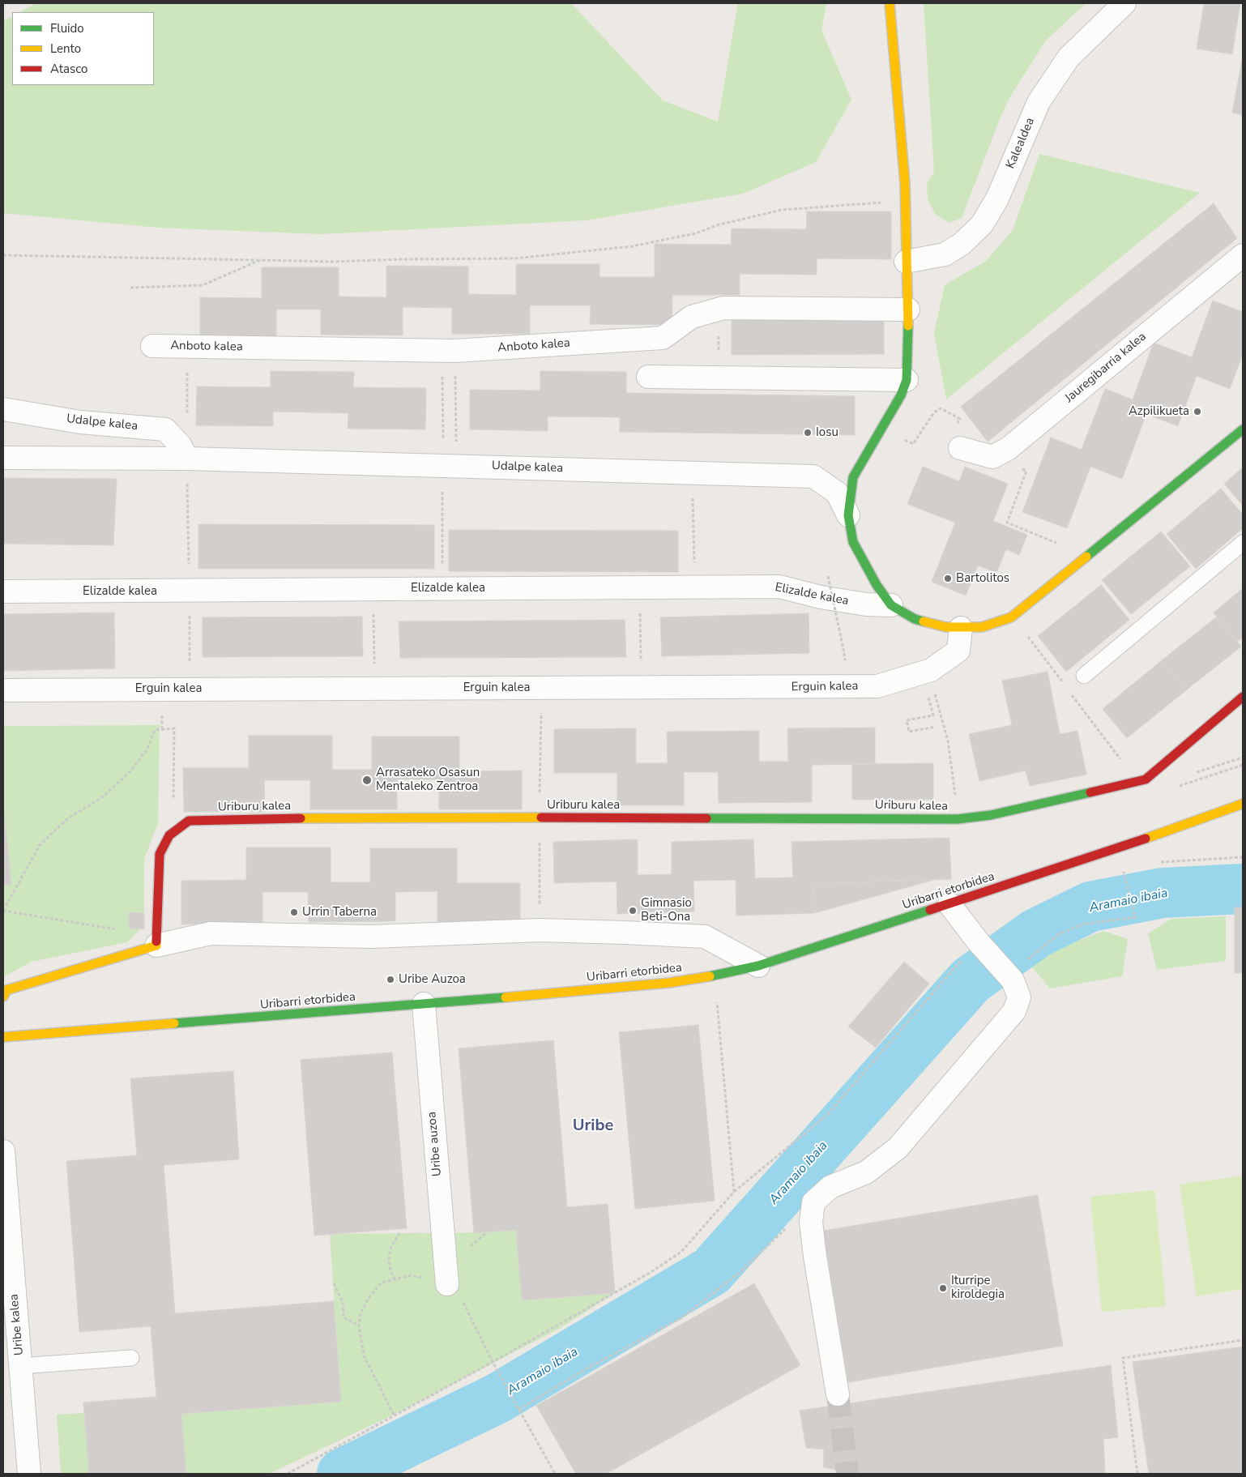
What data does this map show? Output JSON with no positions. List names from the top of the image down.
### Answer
{
  "streets": {
    "street": [
      "Kalealdea",
      "Anboto kalea",
      "Jauregibarria kalea",
      "Udalpe kalea",
      "Elizalde kalea",
      "Erguin kalea",
      "Uriburu kalea",
      "Uribarri etorbidea",
      "Uribe auzoa",
      "Uribe kalea"
    ]
  },
  "crossings": [
    ["Uribarri etorbidea", "Uribe auzoa"]
  ],
  "districts": ["Uribe"],
  "water": ["Aramaio ibaia"],
  "places": [
    "Azpilikueta",
    "Iosu",
    "Bartolitos",
    "Arrasateko Osasun Mentaleko Zentroa",
    "Gimnasio Beti-Ona",
    "Urrin Taberna",
    "Uribe Auzoa",
    "Iturripe kiroldegia"
  ],
  "legend": ["Fluido", "Lento", "Atasco"]
}
